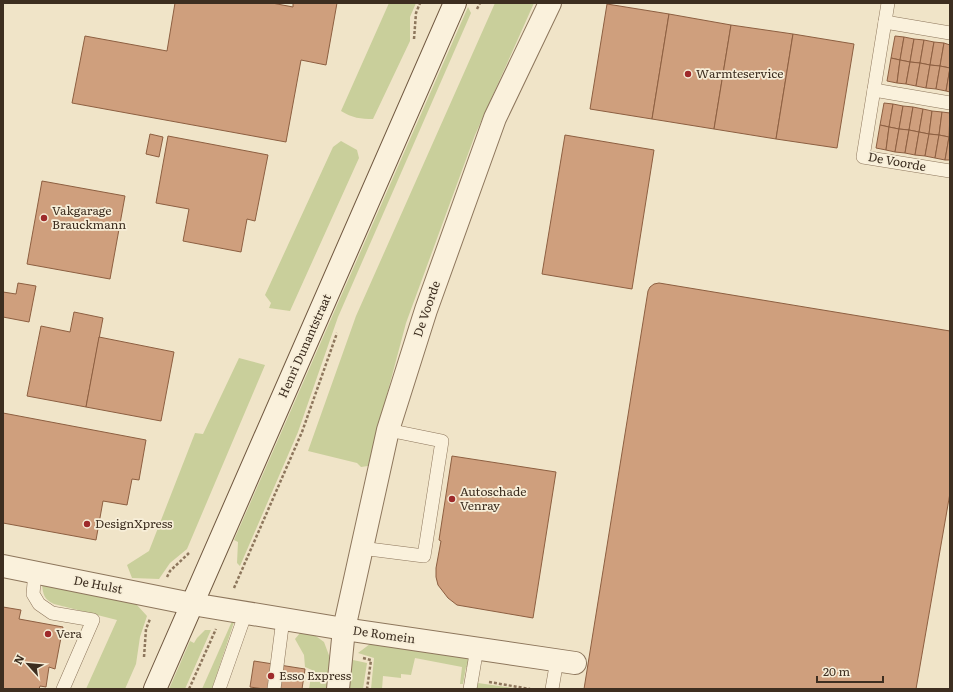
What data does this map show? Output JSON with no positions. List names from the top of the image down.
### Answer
{
  "streets": {
    "street": [
      "De Voorde",
      "Henri Dunantstraat",
      "De Hulst",
      "De Romein"
    ]
  },
  "crossings": [
    ["De Voorde", "De Romein"],
    ["Henri Dunantstraat", "De Hulst"],
    ["Henri Dunantstraat", "De Romein"],
    ["De Hulst", "De Romein"]
  ],
  "places": [
    "Warmteservice",
    "Vakgarage Brauckmann",
    "Autoschade Venray",
    "DesignXpress",
    "Vera",
    "Esso Express"
  ],
  "scale_bar": "20 m",
  "north": "top left"
}
